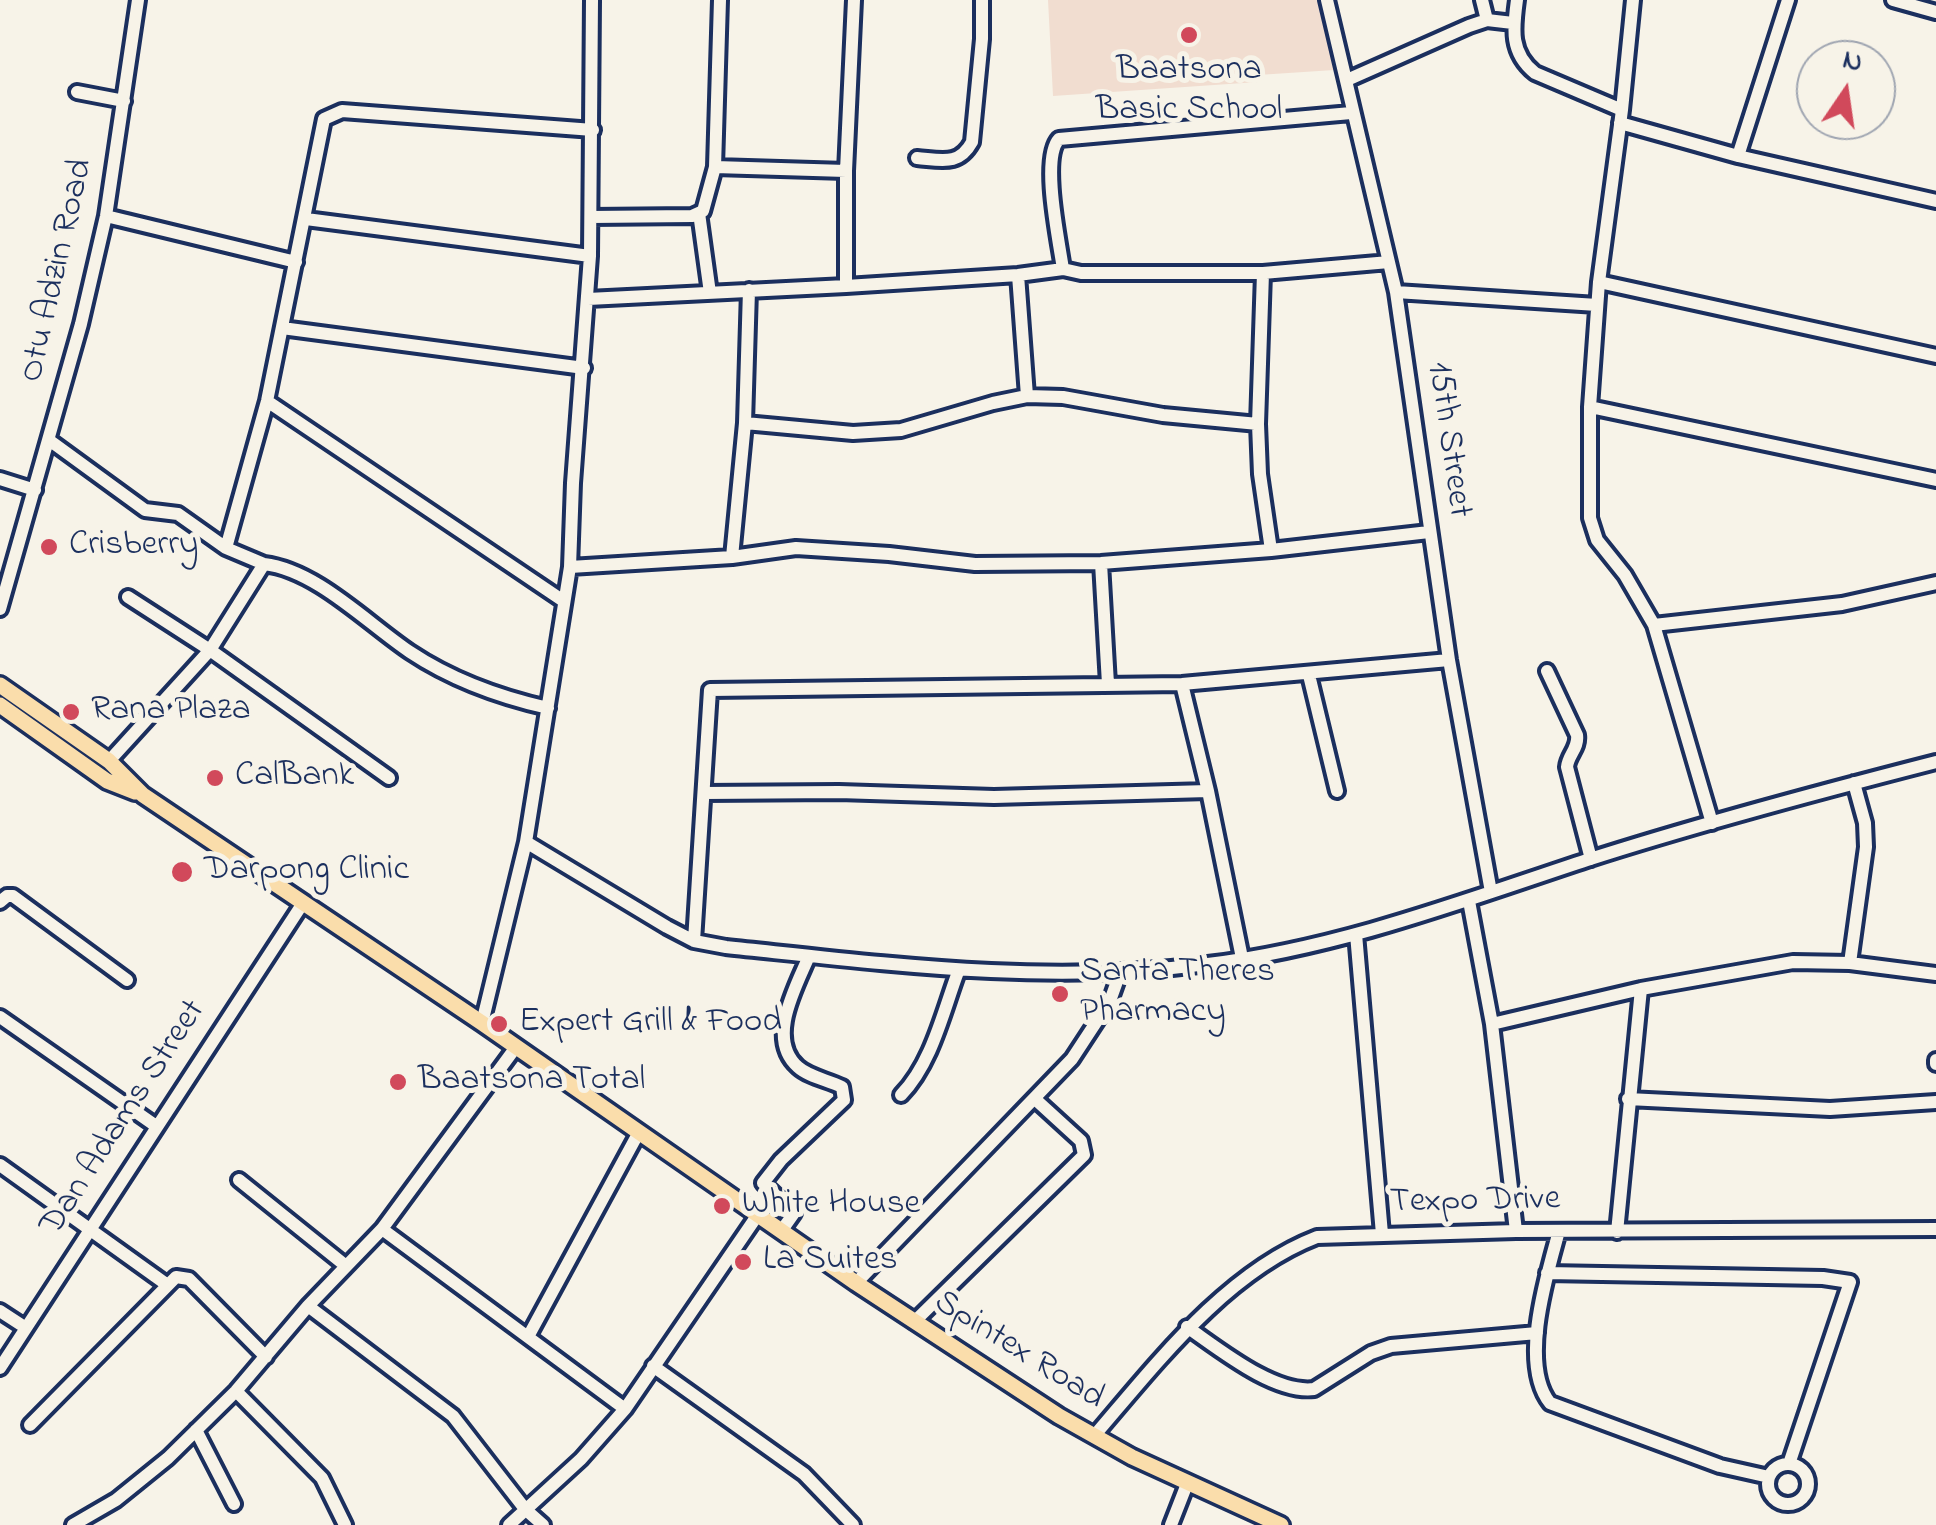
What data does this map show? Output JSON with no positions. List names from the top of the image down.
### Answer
{
  "streets": {
    "main road": ["Spintex Road"],
    "street": [
      "Otu Adzin Road",
      "15th Street",
      "Dan Adams Street",
      "Texpo Drive"
    ]
  },
  "crossings": [
    ["Dan Adams Street", "Spintex Road"],
    ["Texpo Drive", "Spintex Road"]
  ],
  "places": [
    "Baatsona Basic School",
    "Crisberry",
    "Rana Plaza",
    "CalBank",
    "Darpong Clinic",
    "Santa Theres Pharmacy",
    "Expert Grill & Food",
    "Baatsona Total",
    "White House",
    "La Suites"
  ],
  "north": "top"
}
